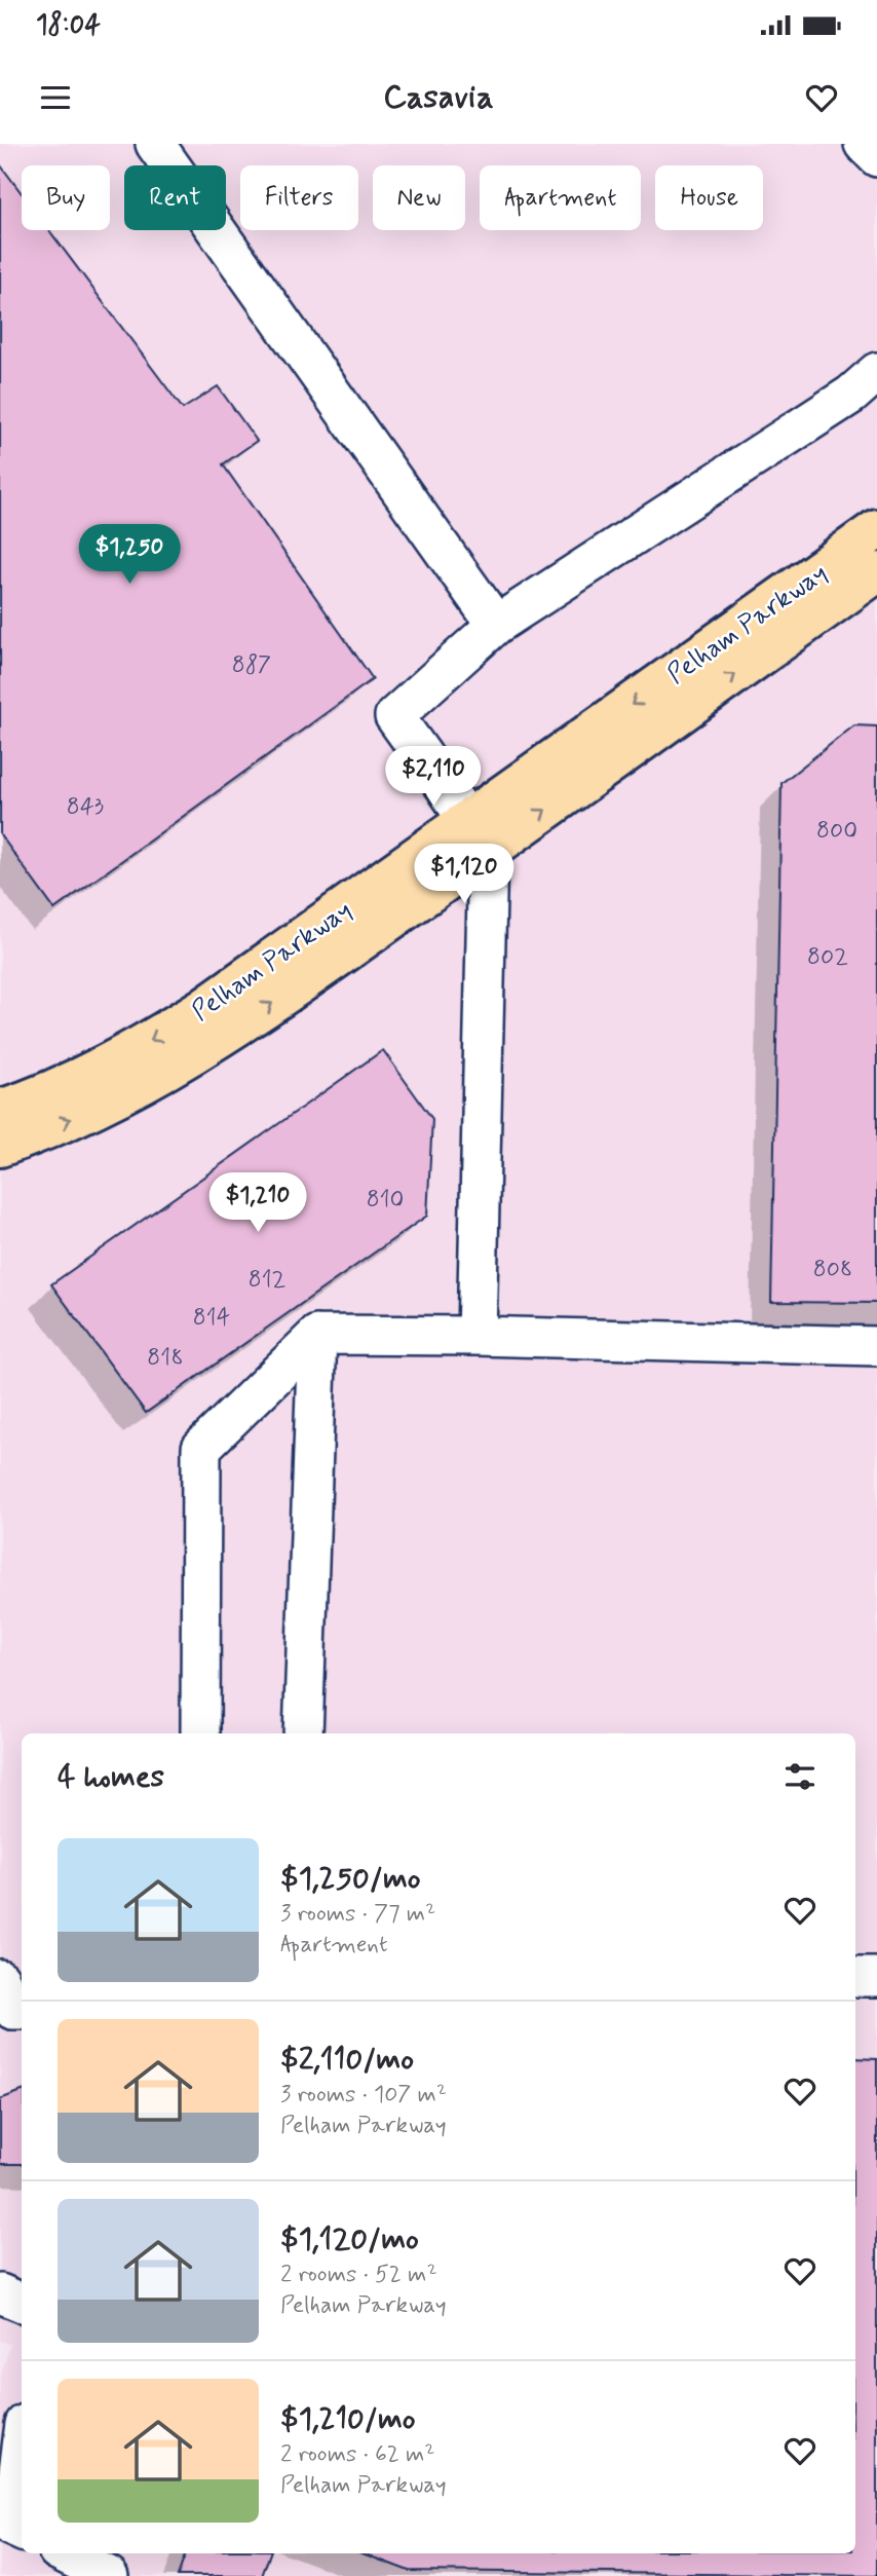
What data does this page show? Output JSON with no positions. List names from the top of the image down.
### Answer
{
  "streets": {
    "main road": ["Pelham Parkway"]
  },
  "house_numbers": [
    "887",
    "843",
    "800",
    "802",
    "810",
    "808",
    "812",
    "814",
    "818"
  ],
  "page": {
    "status": "18:04",
    "header": "Casavia",
    "chip": [
      "Buy",
      "Rent",
      "Filters",
      "New",
      "Apartment",
      "House"
    ],
    "price": [
      "$1,250",
      "$2,110",
      "$1,120",
      "$1,210"
    ],
    "heading": "4 homes",
    "list": [
      {
        "name": "$1,250/mo",
        "note": "3 rooms · 77 m² · Apartment"
      },
      {
        "name": "$2,110/mo",
        "note": "3 rooms · 107 m² · Pelham Parkway"
      },
      {
        "name": "$1,120/mo",
        "note": "2 rooms · 52 m² · Pelham Parkway"
      },
      {
        "name": "$1,210/mo",
        "note": "2 rooms · 62 m² · Pelham Parkway"
      }
    ]
  }
}
